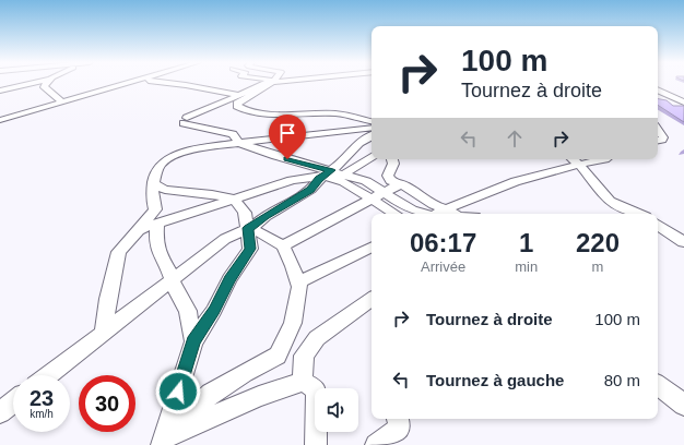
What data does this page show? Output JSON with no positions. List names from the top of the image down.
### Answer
{
  "page": {
    "turn": ["100 m", "Tournez à droite"],
    "eta": [
      "06:17",
      "Arrivée",
      "1",
      "min",
      "220",
      "m"
    ],
    "list": [
      {
        "name": "Tournez à droite",
        "value": "100 m"
      },
      {
        "name": "Tournez à gauche",
        "value": "80 m"
      }
    ],
    "speed": "23 km/h",
    "limit": "30"
  }
}
